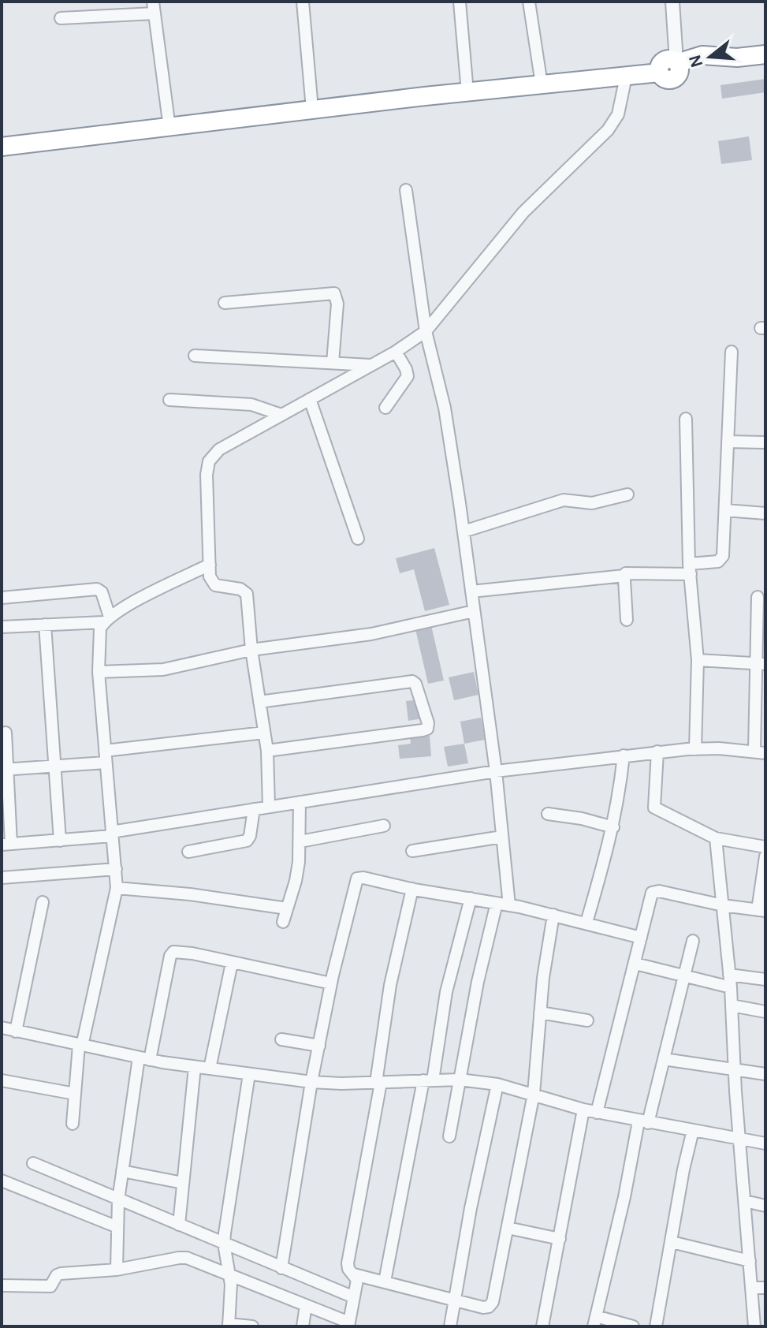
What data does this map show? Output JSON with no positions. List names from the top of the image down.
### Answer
{
  "north": "left"
}
